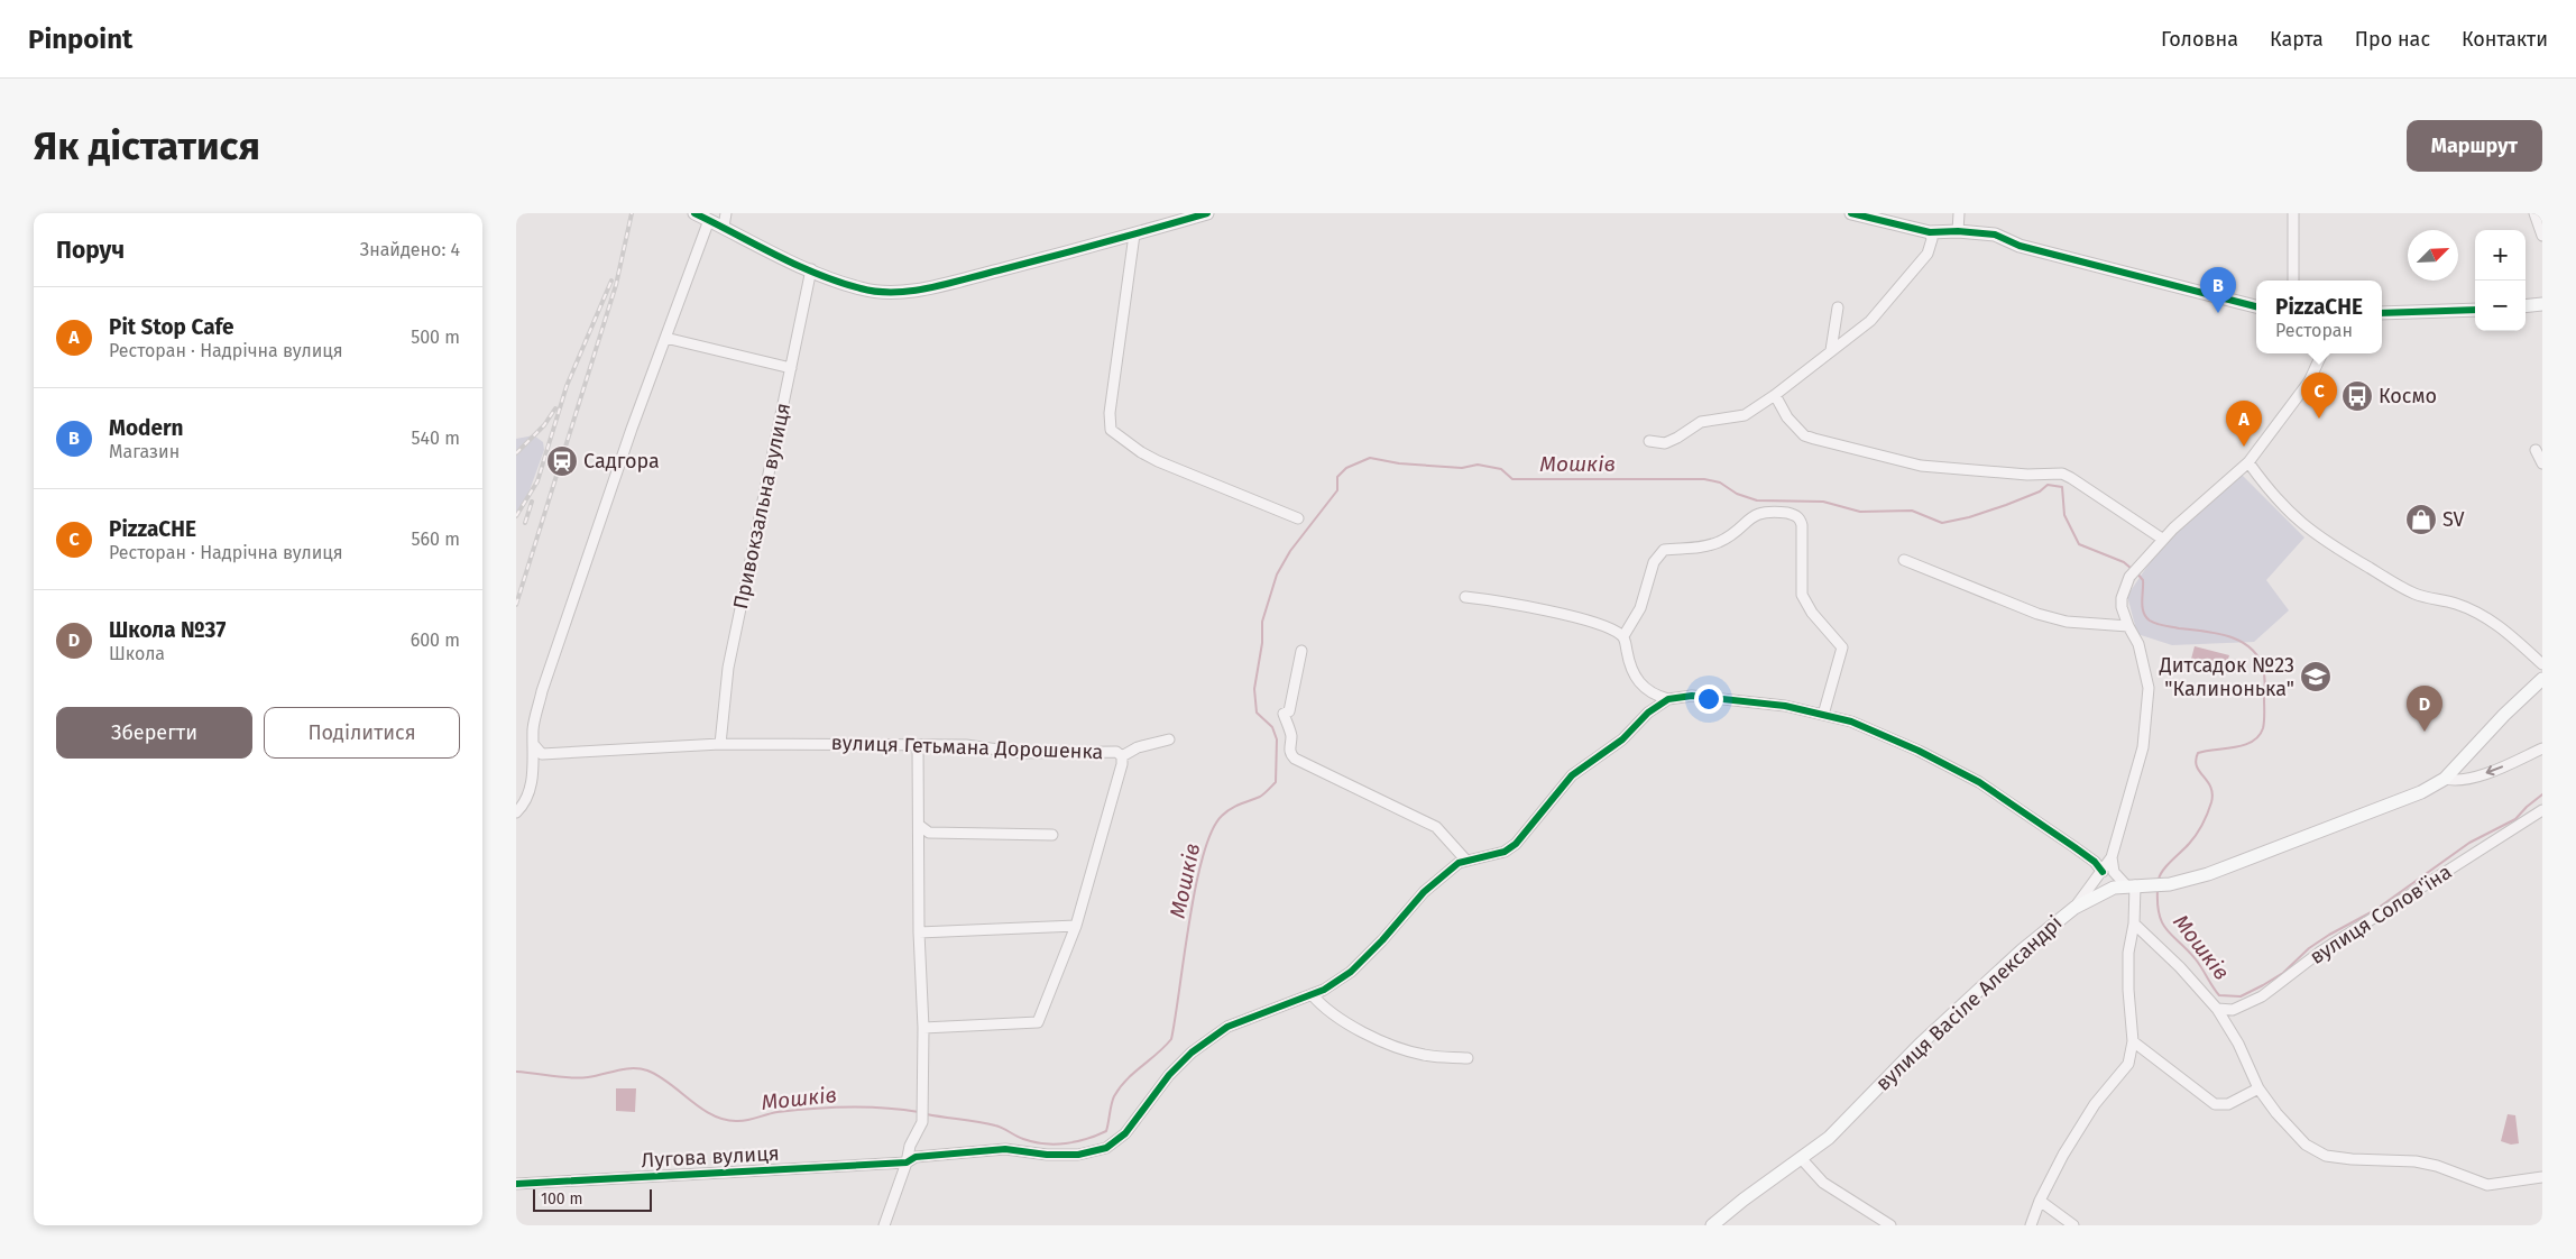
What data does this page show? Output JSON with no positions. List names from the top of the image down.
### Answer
{
  "streets": {
    "main road": ["вулиця Васіле Александрі"],
    "street": [
      "Привокзальна вулиця",
      "вулиця Гетьмана Дорошенка",
      "вулиця Солов'їна",
      "Лугова вулиця"
    ]
  },
  "crossings": [
    ["Привокзальна вулиця", "вулиця Гетьмана Дорошенка"]
  ],
  "water": ["Мошків"],
  "places": {
    "bus stop": ["Космо"],
    "station": ["Садгора"],
    "shop": ["SV"],
    "school or university": ["Дитсадок №23 \"Калинонька\""]
  },
  "scale_bar": "100 m",
  "north": "top right",
  "page": {
    "header": "Pinpoint",
    "nav": [
      "Головна",
      "Карта",
      "Про нас",
      "Контакти"
    ],
    "buttons": [
      "Маршрут",
      ["Зберегти", "Поділитися"]
    ],
    "title": "Як дістатися",
    "heading": ["Поруч", "Знайдено: 4"],
    "map_buttons": ["+", "−"],
    "pins": [
      "B",
      "C",
      "A",
      "D"
    ],
    "popup": ["PizzaCHE", "Ресторан"],
    "list": [
      {
        "mark": "A",
        "name": "Pit Stop Cafe",
        "note": "Ресторан · Надрічна вулиця",
        "value": "500 m"
      },
      {
        "mark": "B",
        "name": "Modern",
        "note": "Магазин",
        "value": "540 m"
      },
      {
        "mark": "C",
        "name": "PizzaCHE",
        "note": "Ресторан · Надрічна вулиця",
        "value": "560 m"
      },
      {
        "mark": "D",
        "name": "Школа №37",
        "note": "Школа",
        "value": "600 m"
      }
    ],
    "scale": "100 m"
  }
}
